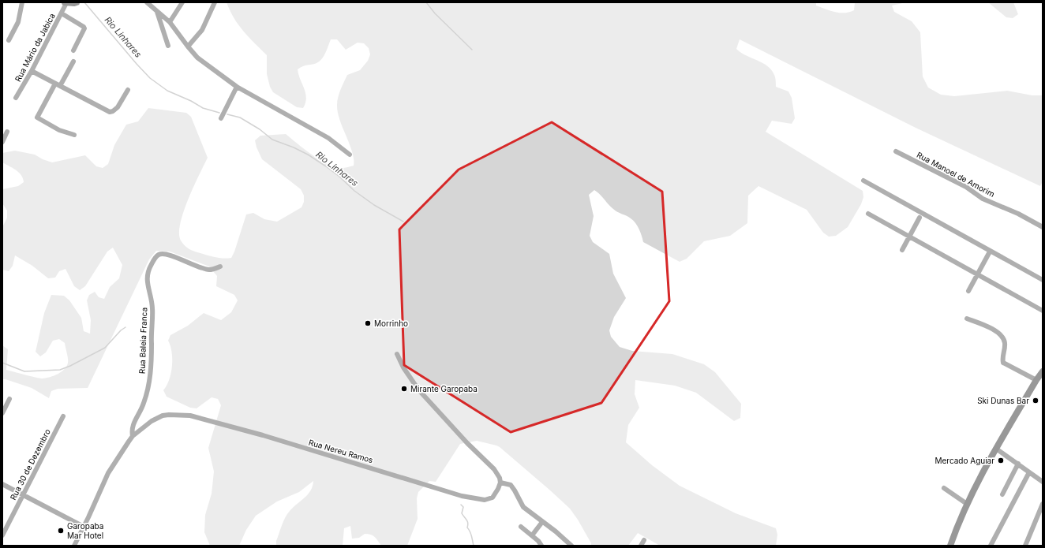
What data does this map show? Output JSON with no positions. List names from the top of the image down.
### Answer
{
  "streets": {
    "street": [
      "Rua Mário da Jabica",
      "Rua Manoel de Amorim",
      "Rua Baleia Franca",
      "Rua Nereu Ramos",
      "Rua 30 de Dezembro"
    ]
  },
  "crossings": [
    ["Rua Baleia Franca", "Rua Nereu Ramos"]
  ],
  "water": ["Rio Linhares"],
  "places": [
    "Morrinho",
    "Mirante Garopaba",
    "Ski Dunas Bar",
    "Mercado Aguiar",
    "Garopaba Mar Hotel"
  ]
}
